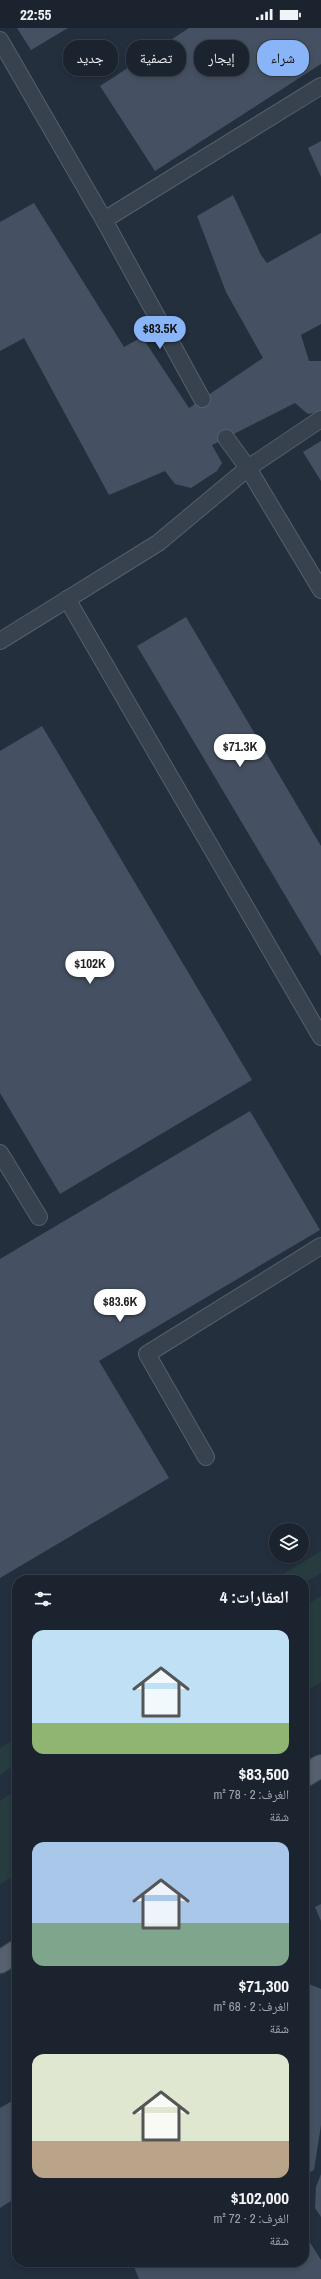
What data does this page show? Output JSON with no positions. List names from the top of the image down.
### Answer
{
  "page": {
    "status": "22:55",
    "chip": [
      "شراء",
      "إيجار",
      "تصفية",
      "جديد"
    ],
    "price": [
      "$83.5K",
      "$71.3K",
      "$102K",
      "$83.6K"
    ],
    "heading": "العقارات: 4",
    "list": [
      {
        "name": "$83,500",
        "note": "الغرف: 2 · 78 m² · شقة"
      },
      {
        "name": "$71,300",
        "note": "الغرف: 2 · 68 m² · شقة"
      },
      {
        "name": "$102,000",
        "note": "الغرف: 2 · 72 m² · شقة"
      }
    ]
  }
}
